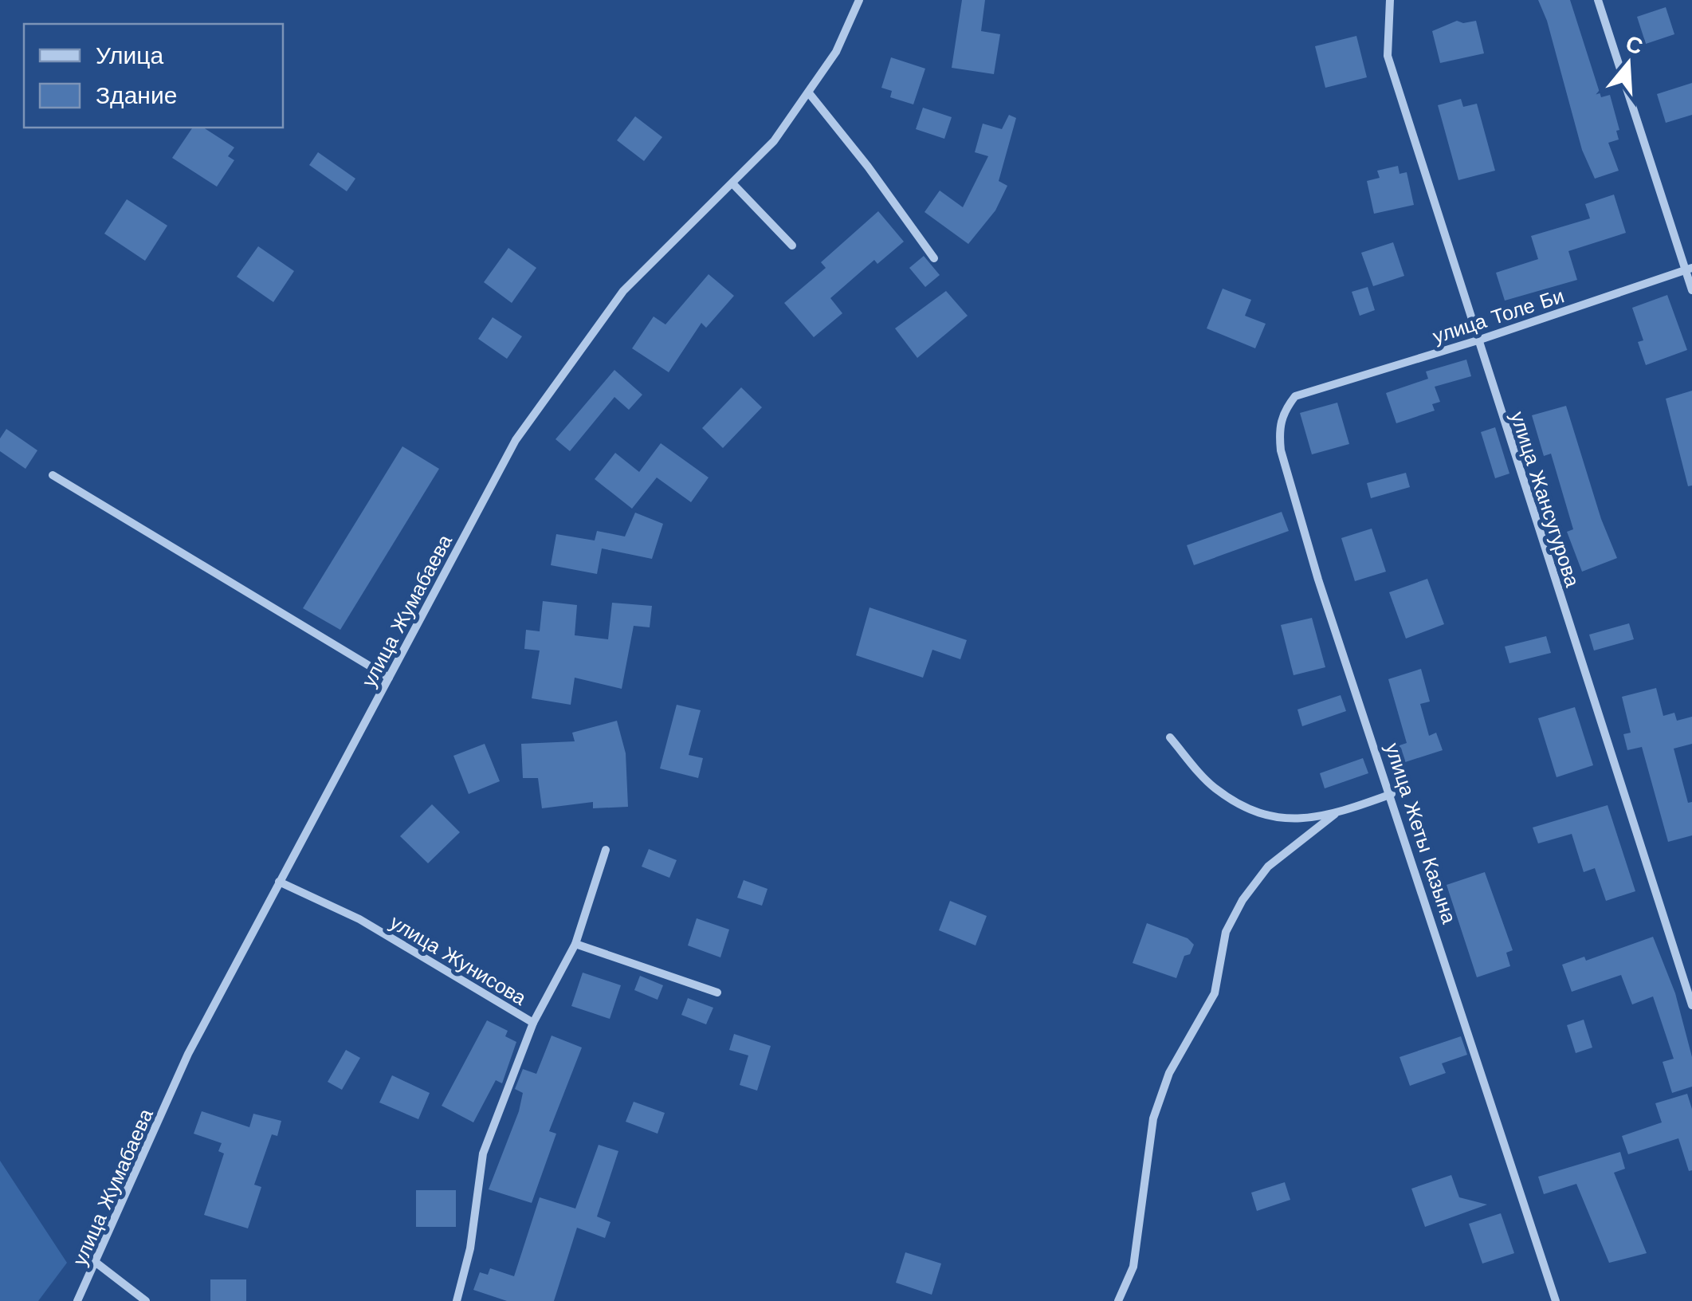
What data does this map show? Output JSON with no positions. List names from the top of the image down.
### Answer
{
  "streets": {
    "street": [
      "улица Толе Би",
      "улица Жансугурова",
      "улица Жумабаева",
      "улица Жеты Казына",
      "улица Жунисова"
    ]
  },
  "crossings": [
    ["улица Толе Би", "улица Жансугурова"],
    ["улица Толе Би", "улица Жеты Казына"],
    ["улица Жумабаева", "улица Жунисова"]
  ],
  "legend": ["Улица", "Здание"],
  "north": "top"
}
